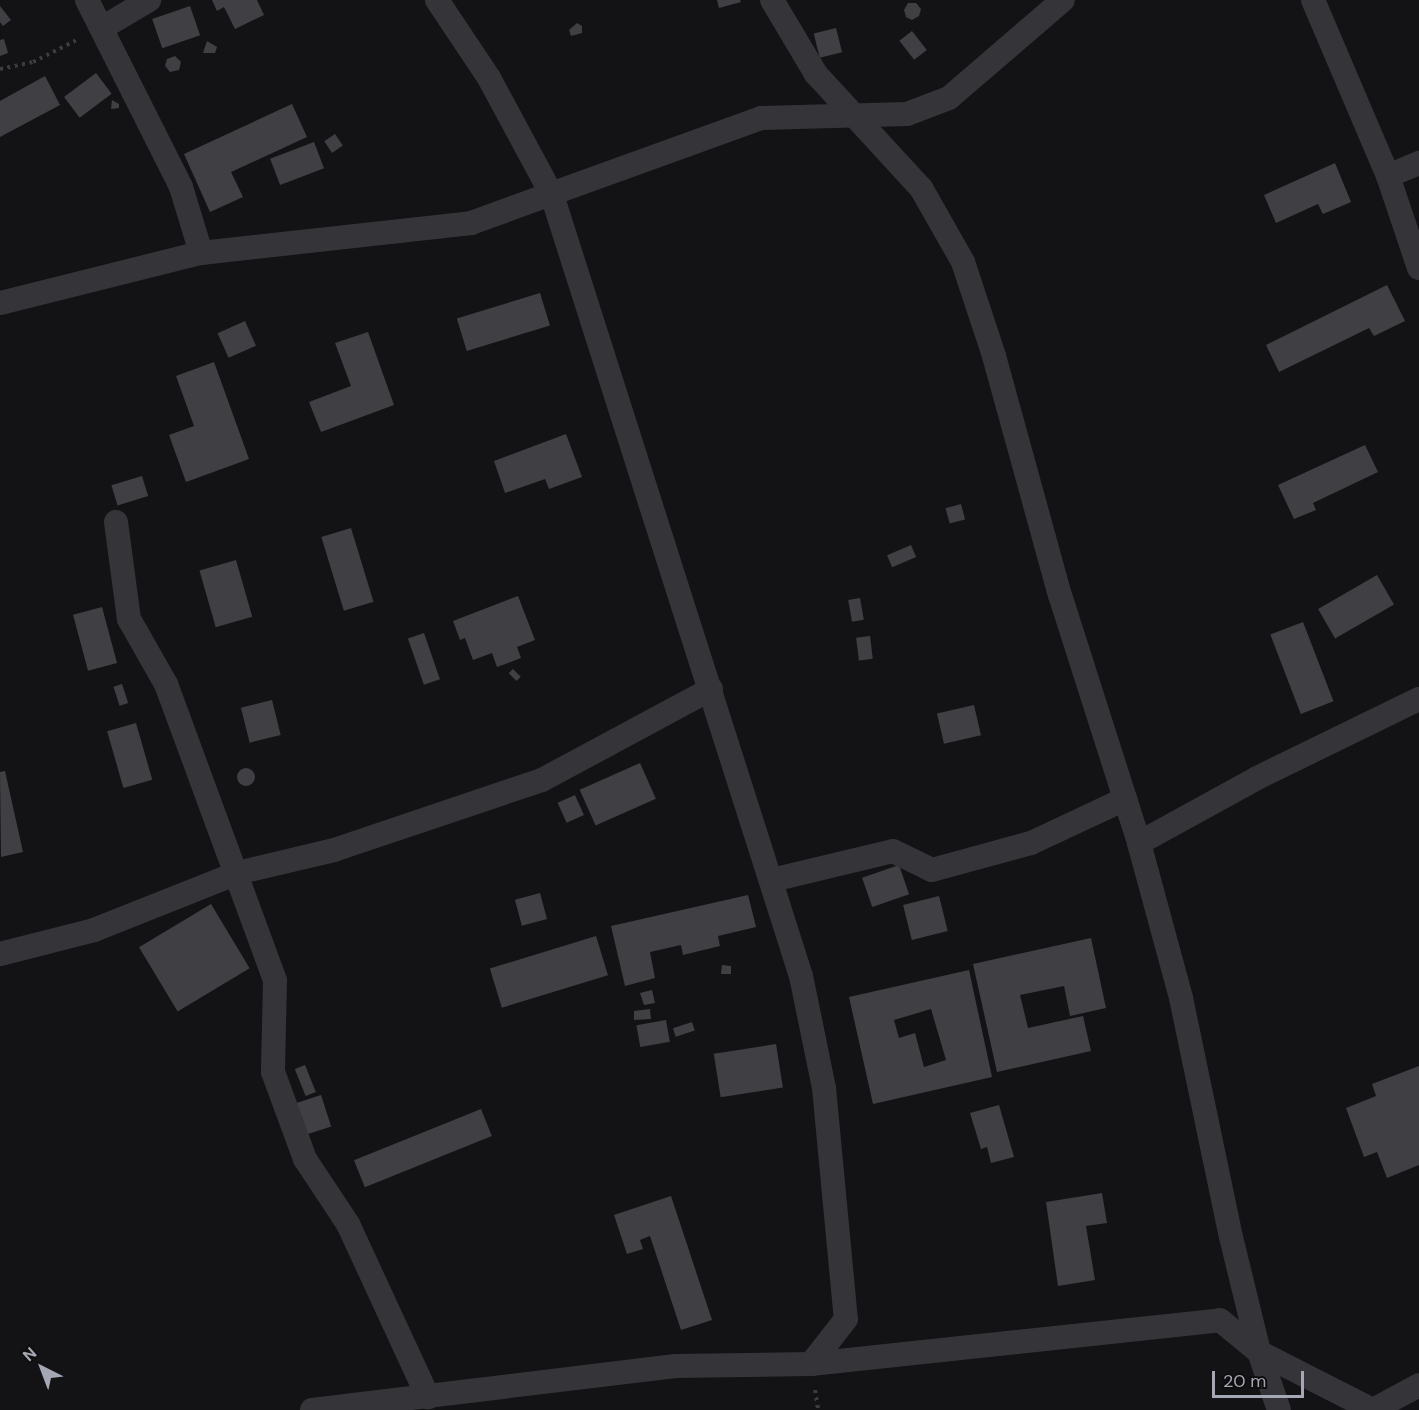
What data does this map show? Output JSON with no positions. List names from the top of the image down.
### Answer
{
  "scale_bar": "20 m",
  "north": "top left"
}
